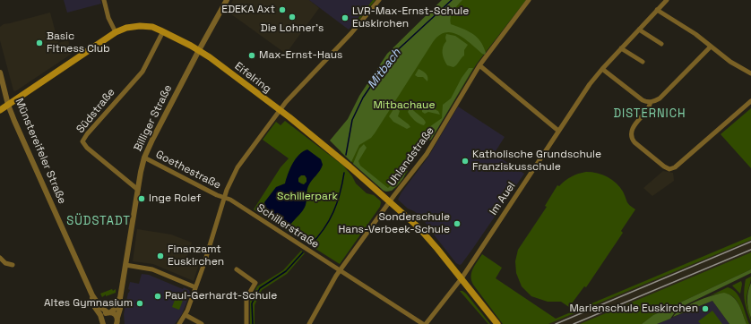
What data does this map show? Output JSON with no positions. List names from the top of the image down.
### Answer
{
  "streets": {
    "main road": ["Eifelring"],
    "street": [
      "Südstraße",
      "Billiger Straße",
      "Münstereifeler Straße",
      "Uhlandstraße",
      "Goethestraße",
      "Im Auel",
      "Schillerstraße"
    ]
  },
  "crossings": [
    ["Eifelring", "Südstraße"],
    ["Eifelring", "Billiger Straße"],
    ["Eifelring", "Münstereifeler Straße"],
    ["Eifelring", "Uhlandstraße"],
    ["Eifelring", "Im Auel"],
    ["Südstraße", "Billiger Straße"],
    ["Billiger Straße", "Münstereifeler Straße"],
    ["Billiger Straße", "Goethestraße"],
    ["Uhlandstraße", "Im Auel"],
    ["Uhlandstraße", "Schillerstraße"],
    ["Goethestraße", "Schillerstraße"],
    ["Im Auel", "Schillerstraße"]
  ],
  "districts": ["DISTERNICH", "SÜDSTADT"],
  "water": ["Mitbach"],
  "parks": ["Mitbachaue", "Schillerpark"],
  "places": [
    "EDEKA Axt",
    "Die Lohner's",
    "LVR-Max-Ernst-Schule Euskirchen",
    "Basic Fitness Club",
    "Max-Ernst-Haus",
    "Katholische Grundschule Franziskusschule",
    "Inge Rolef",
    "Sonderschule Hans-Verbeek-Schule",
    "Finanzamt Euskirchen",
    "Paul-Gerhardt-Schule",
    "Altes Gymnasium",
    "Marienschule Euskirchen"
  ]
}
